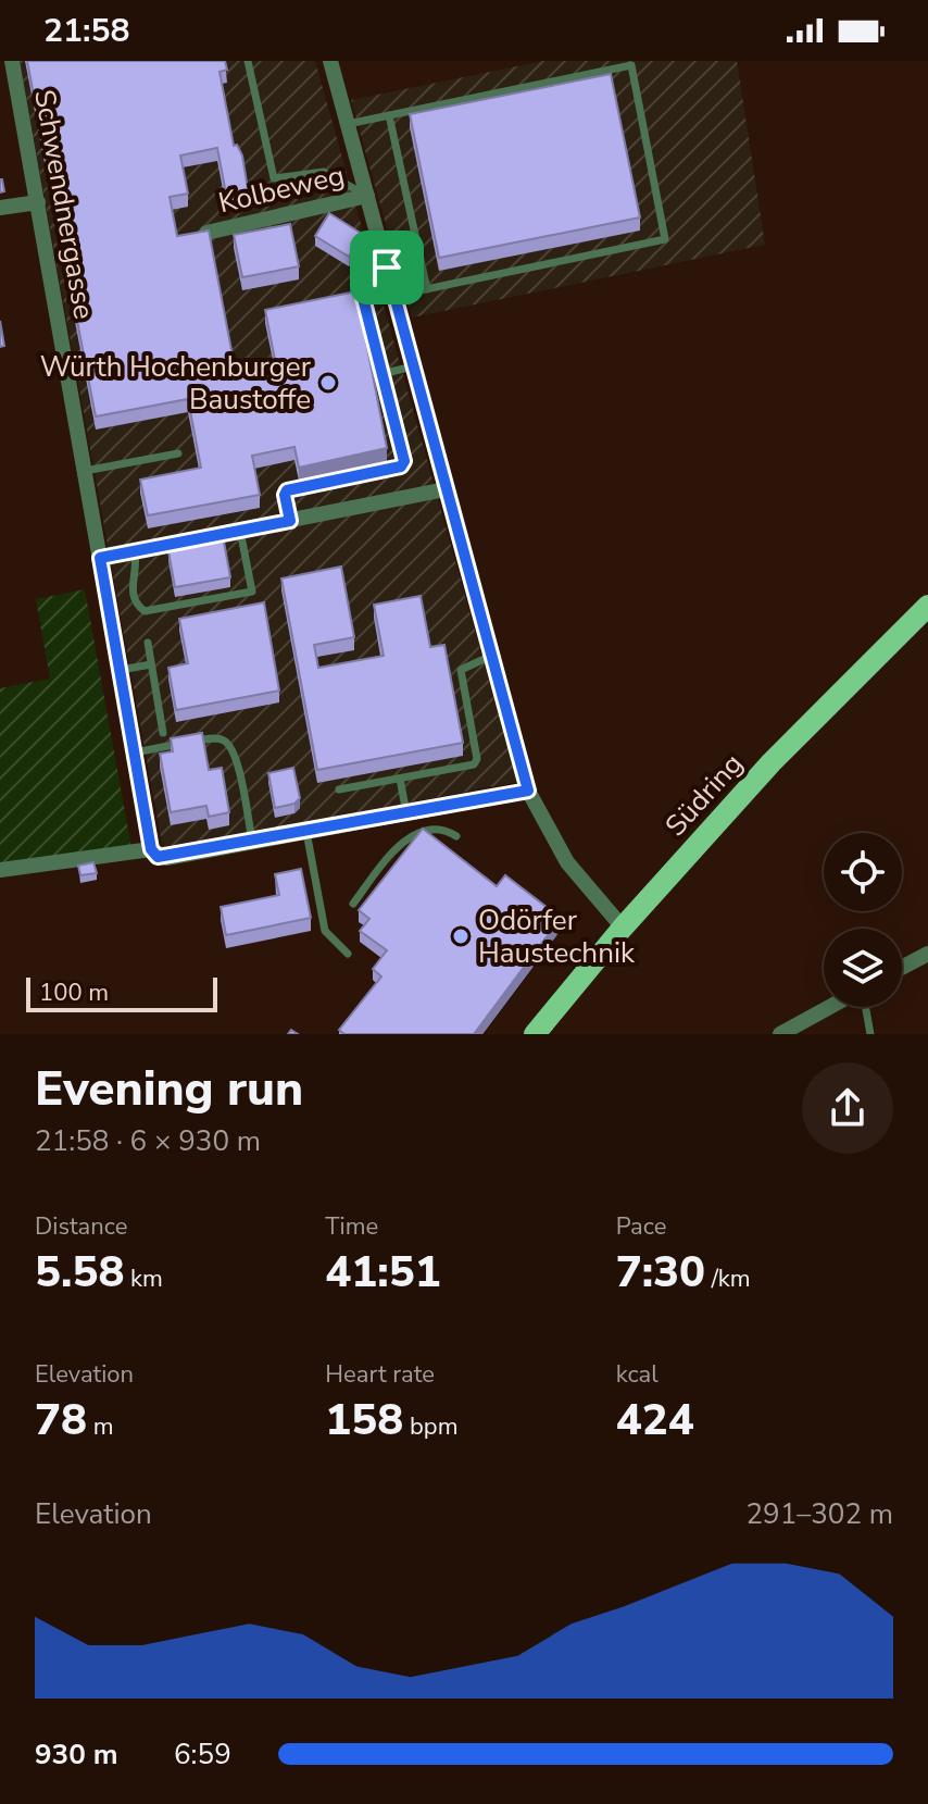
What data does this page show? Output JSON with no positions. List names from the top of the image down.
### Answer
{
  "streets": {
    "main road": ["Südring"],
    "street": ["Kolbeweg", "Schwendnergasse"]
  },
  "places": ["Würth Hochenburger Baustoffe", "Odörfer Haustechnik"],
  "scale_bar": "100 m",
  "page": {
    "status": "21:58",
    "scale": "100 m",
    "heading": ["Evening run", "21:58 · 6 × 930 m"],
    "stats": [
      ["Distance", "5.58 km"],
      ["Time", "41:51"],
      ["Pace", "7:30 /km"],
      ["Elevation", "78 m"],
      ["Heart rate", "158 bpm"],
      ["kcal", "424"]
    ],
    "chart": ["Elevation", "291–302 m"],
    "list": [
      {
        "name": "930 m",
        "note": "6:59"
      }
    ]
  }
}
